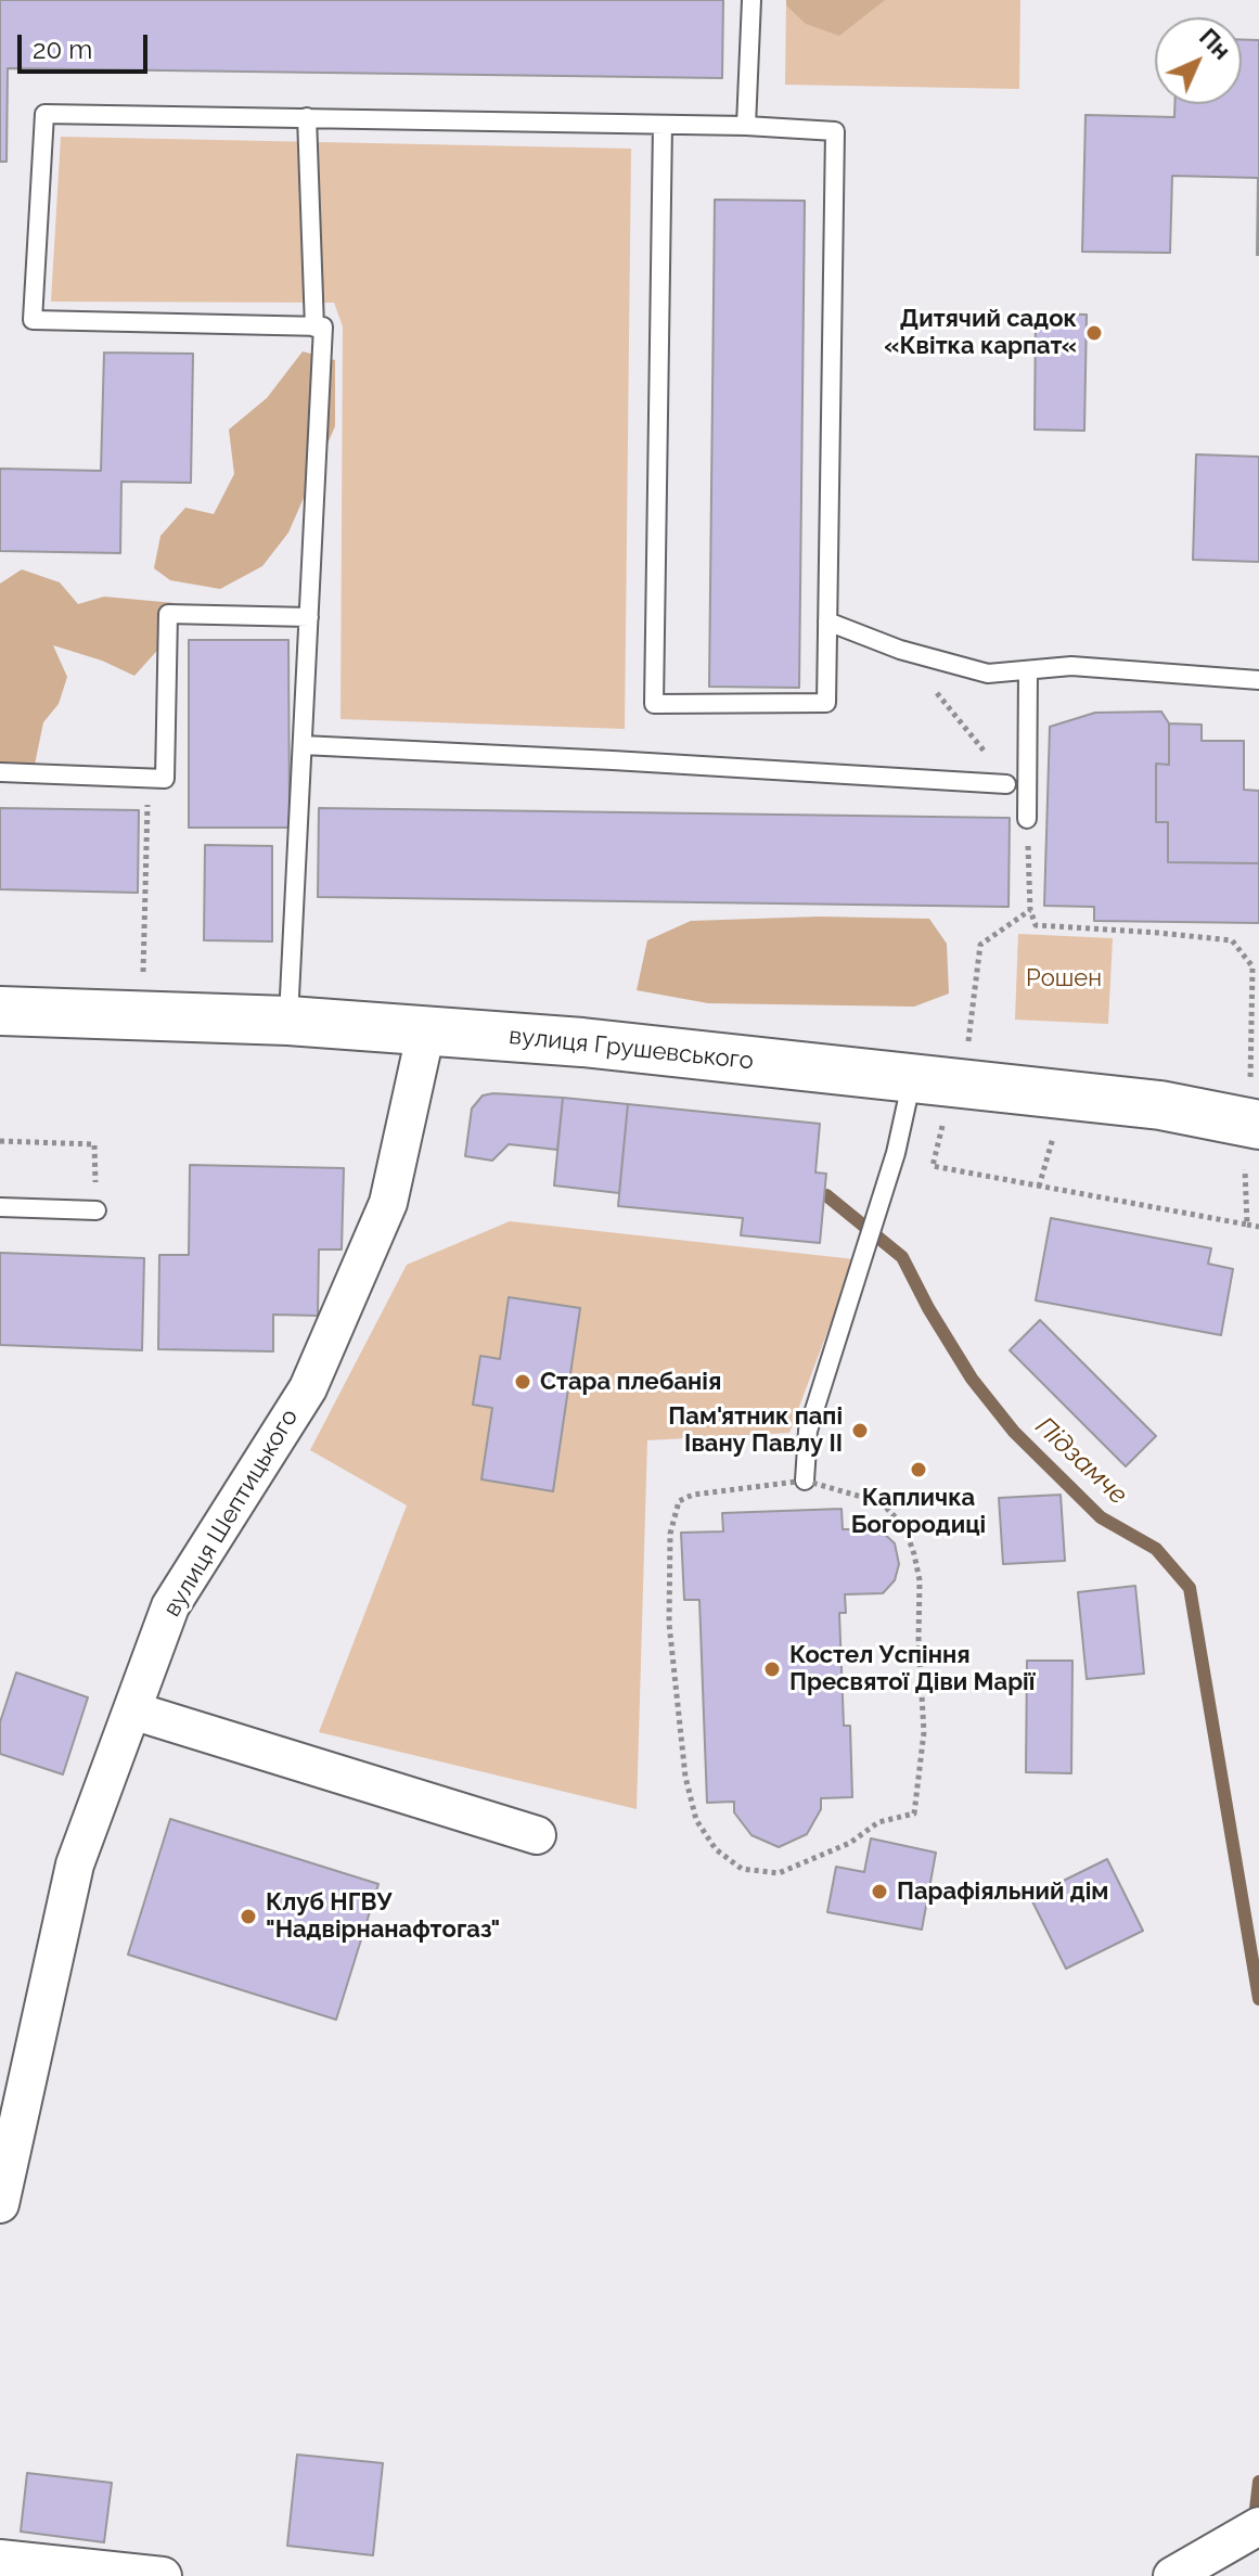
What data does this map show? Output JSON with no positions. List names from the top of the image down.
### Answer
{
  "streets": {
    "street": ["вулиця Грушевського", "вулиця Шептицького"]
  },
  "crossings": [
    ["вулиця Грушевського", "вулиця Шептицького"]
  ],
  "water": ["Підзамче"],
  "parks": ["Рошен"],
  "places": [
    "Дитячий садок «Квітка карпат«",
    "Стара плебанія",
    "Пам'ятник папі Івану Павлу ІІ",
    "Капличка Богородиці",
    "Костел Успіння Пресвятої Діви Марії",
    "Парафіяльний дім",
    "Клуб НГВУ \"Надвірнанафтогаз\""
  ],
  "scale_bar": "20 m",
  "north": "top right"
}
